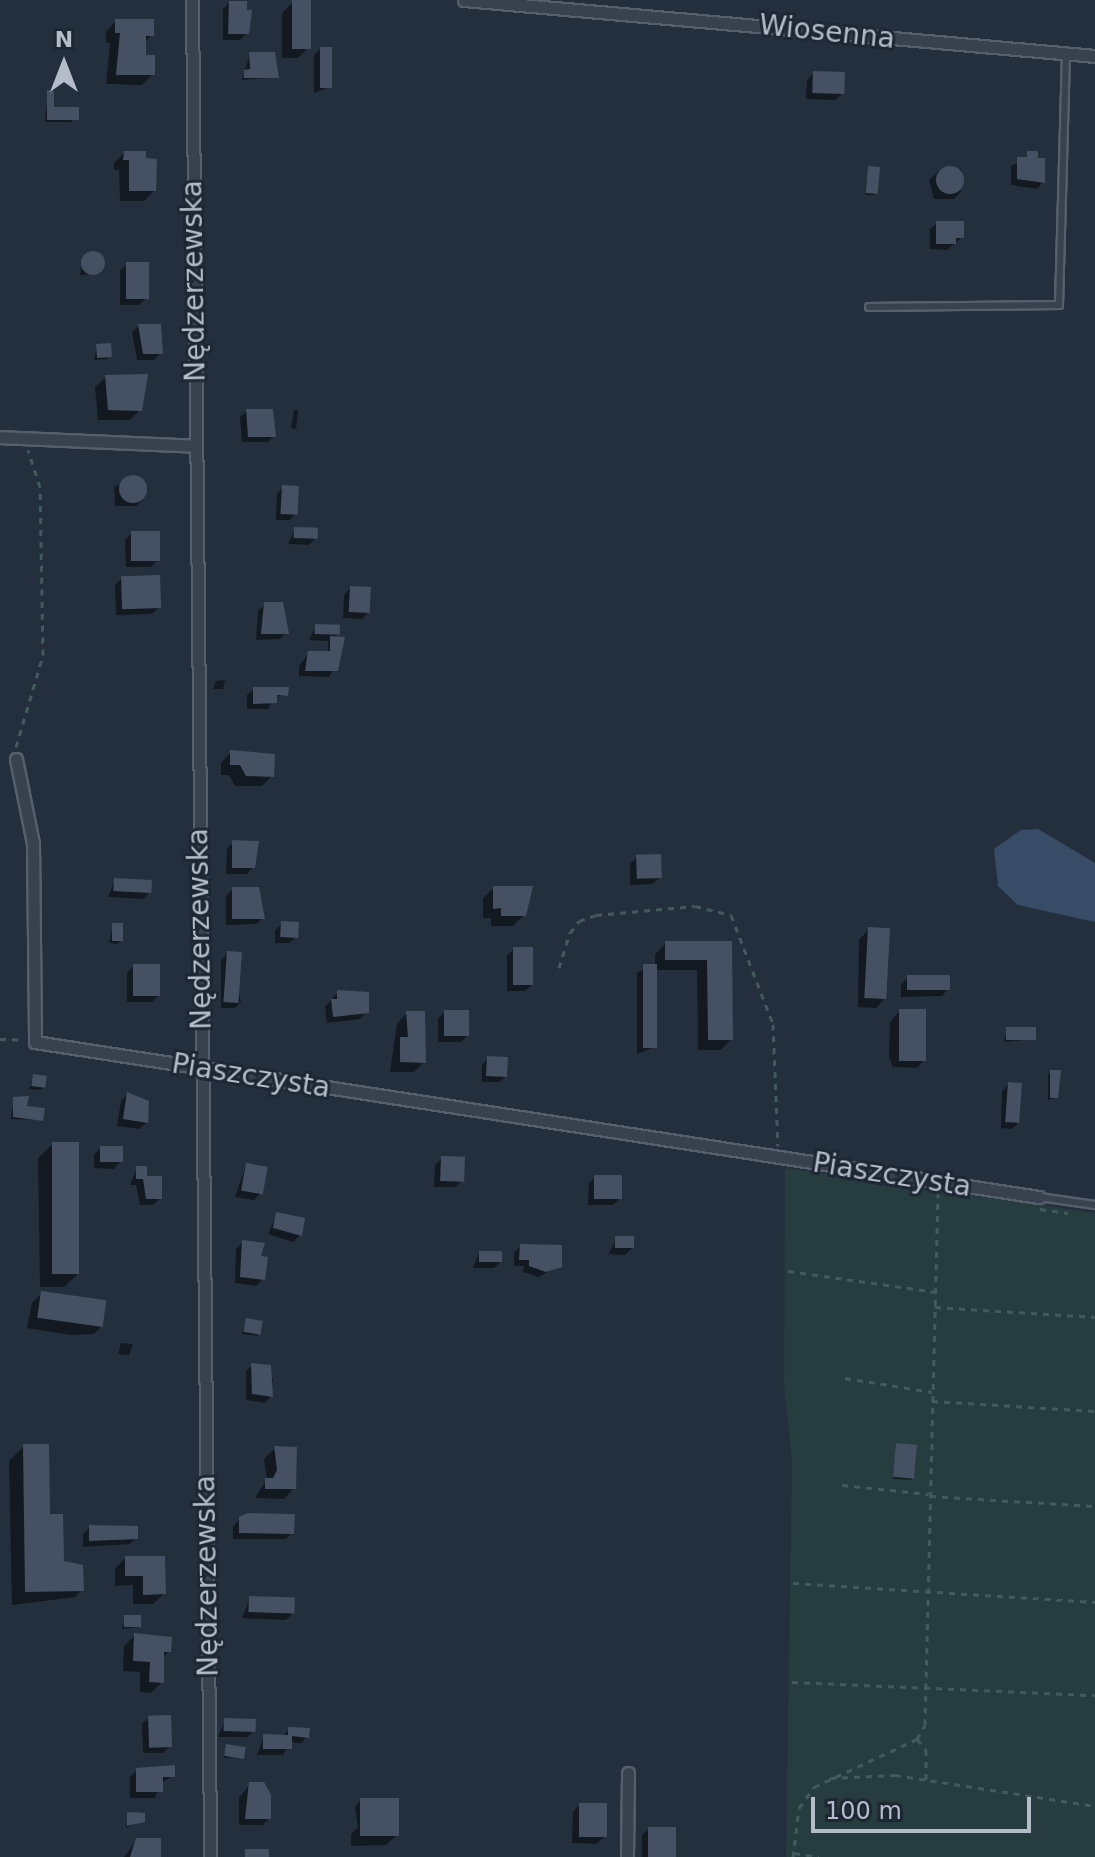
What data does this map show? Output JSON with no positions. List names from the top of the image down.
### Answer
{
  "streets": {
    "street": ["Wiosenna", "Nędzerzewska", "Piaszczysta"]
  },
  "crossings": [
    ["Nędzerzewska", "Piaszczysta"]
  ],
  "scale_bar": "100 m",
  "north": "top"
}
